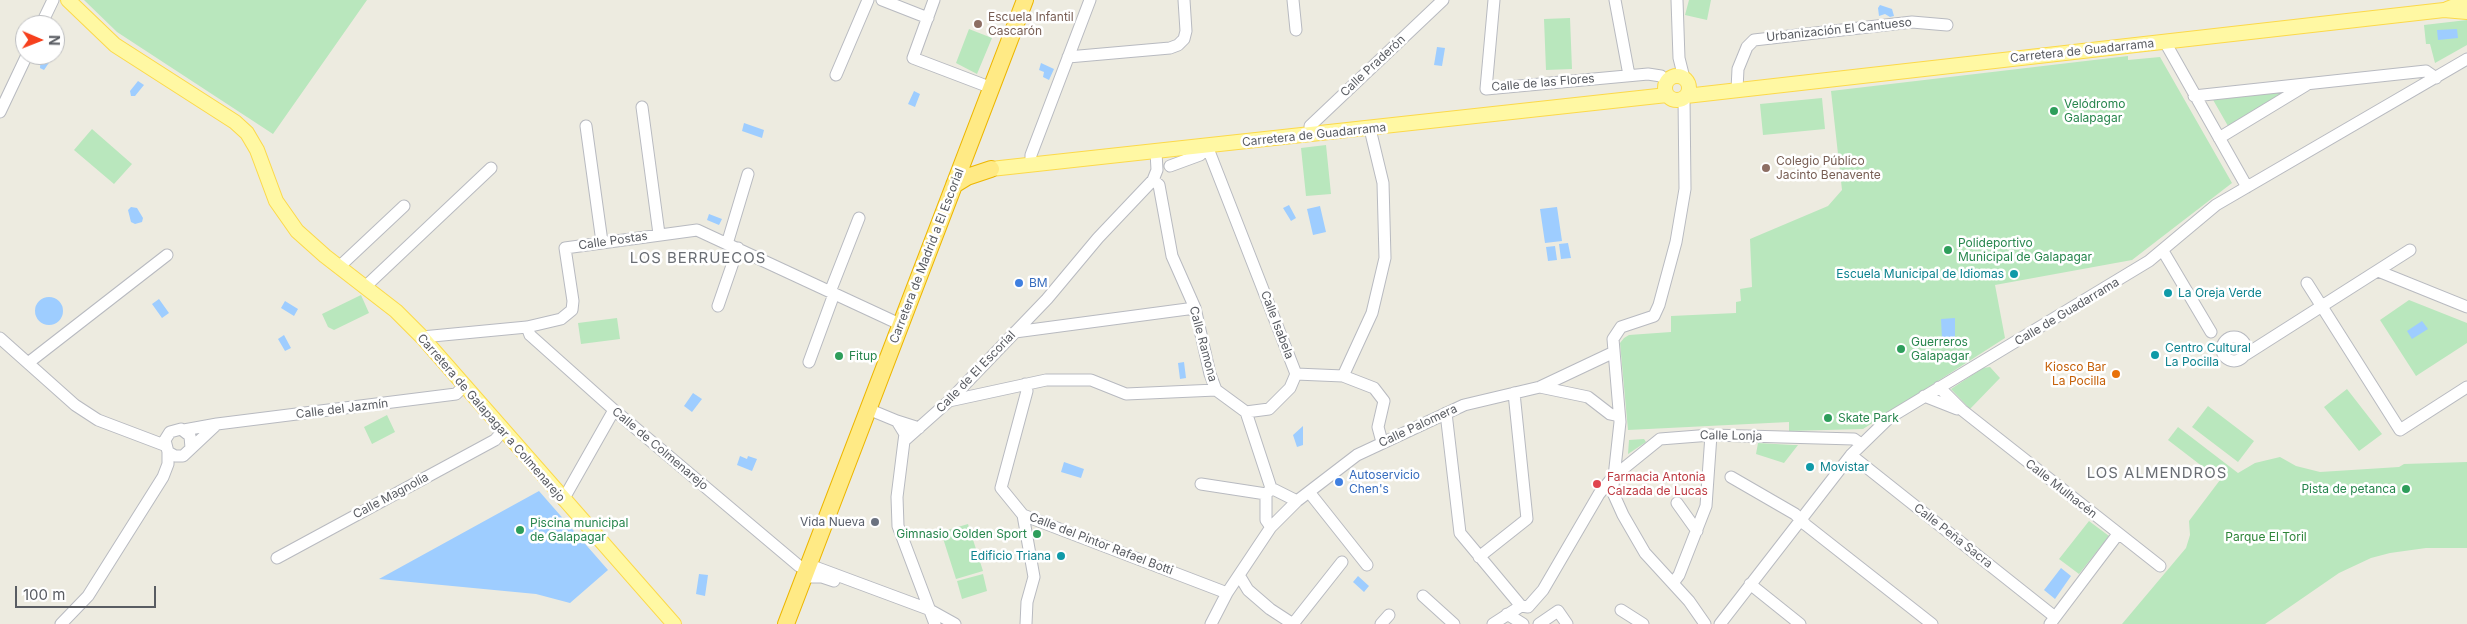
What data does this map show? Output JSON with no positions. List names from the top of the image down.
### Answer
{
  "streets": {
    "highway": ["Carretera de Madrid a El Escorial"],
    "main road": ["Carretera de Guadarrama", "Carretera de Galapagar a Colmenarejo"],
    "street": [
      "Urbanización El Cantueso",
      "Calle Praderón",
      "Calle de las Flores",
      "Calle Postas",
      "Calle de Guadarrama",
      "Calle Isabela",
      "Calle Ramona",
      "Calle de El Escorial",
      "Calle del Jazmín",
      "Calle Palomera",
      "Calle Lonja",
      "Calle de Colmenarejo",
      "Calle Mulhacén",
      "Calle Magnolia",
      "Calle Peña Sacra",
      "Calle del Pintor Rafael Botti"
    ]
  },
  "crossings": [
    ["Urbanización El Cantueso", "Carretera de Guadarrama"],
    ["Carretera de Guadarrama", "Calle Praderón"],
    ["Carretera de Guadarrama", "Calle de las Flores"],
    ["Carretera de Guadarrama", "Calle Isabela"],
    ["Calle Postas", "Carretera de Madrid a El Escorial"],
    ["Calle Postas", "Carretera de Galapagar a Colmenarejo"],
    ["Calle Postas", "Calle de Colmenarejo"],
    ["Carretera de Madrid a El Escorial", "Calle de Colmenarejo"],
    ["Calle de Guadarrama", "Calle Lonja"],
    ["Calle de Guadarrama", "Calle Mulhacén"],
    ["Calle de Guadarrama", "Calle Peña Sacra"],
    ["Calle Isabela", "Calle Palomera"],
    ["Calle Ramona", "Calle de El Escorial"],
    ["Calle del Jazmín", "Carretera de Galapagar a Colmenarejo"],
    ["Carretera de Galapagar a Colmenarejo", "Calle Magnolia"]
  ],
  "districts": ["LOS BERRUECOS", "LOS ALMENDROS"],
  "parks": ["Parque El Toril"],
  "places": [
    "Escuela Infantil Cascarón",
    "Velódromo Galapagar",
    "Colegio Público Jacinto Benavente",
    "Polideportivo Municipal de Galapagar",
    "Escuela Municipal de Idiomas",
    "BM",
    "La Oreja Verde",
    "Guerreros Galapagar",
    "Centro Cultural La Pocilla",
    "Fitup",
    "Kiosco Bar La Pocilla",
    "Skate Park",
    "Movistar",
    "Autoservicio Chen's",
    "Farmacia Antonia Calzada de Lucas",
    "Pista de petanca",
    "Vida Nueva",
    "Piscina municipal de Galapagar",
    "Gimnasio Golden Sport",
    "Edificio Triana"
  ],
  "scale_bar": "100 m",
  "north": "right"
}
